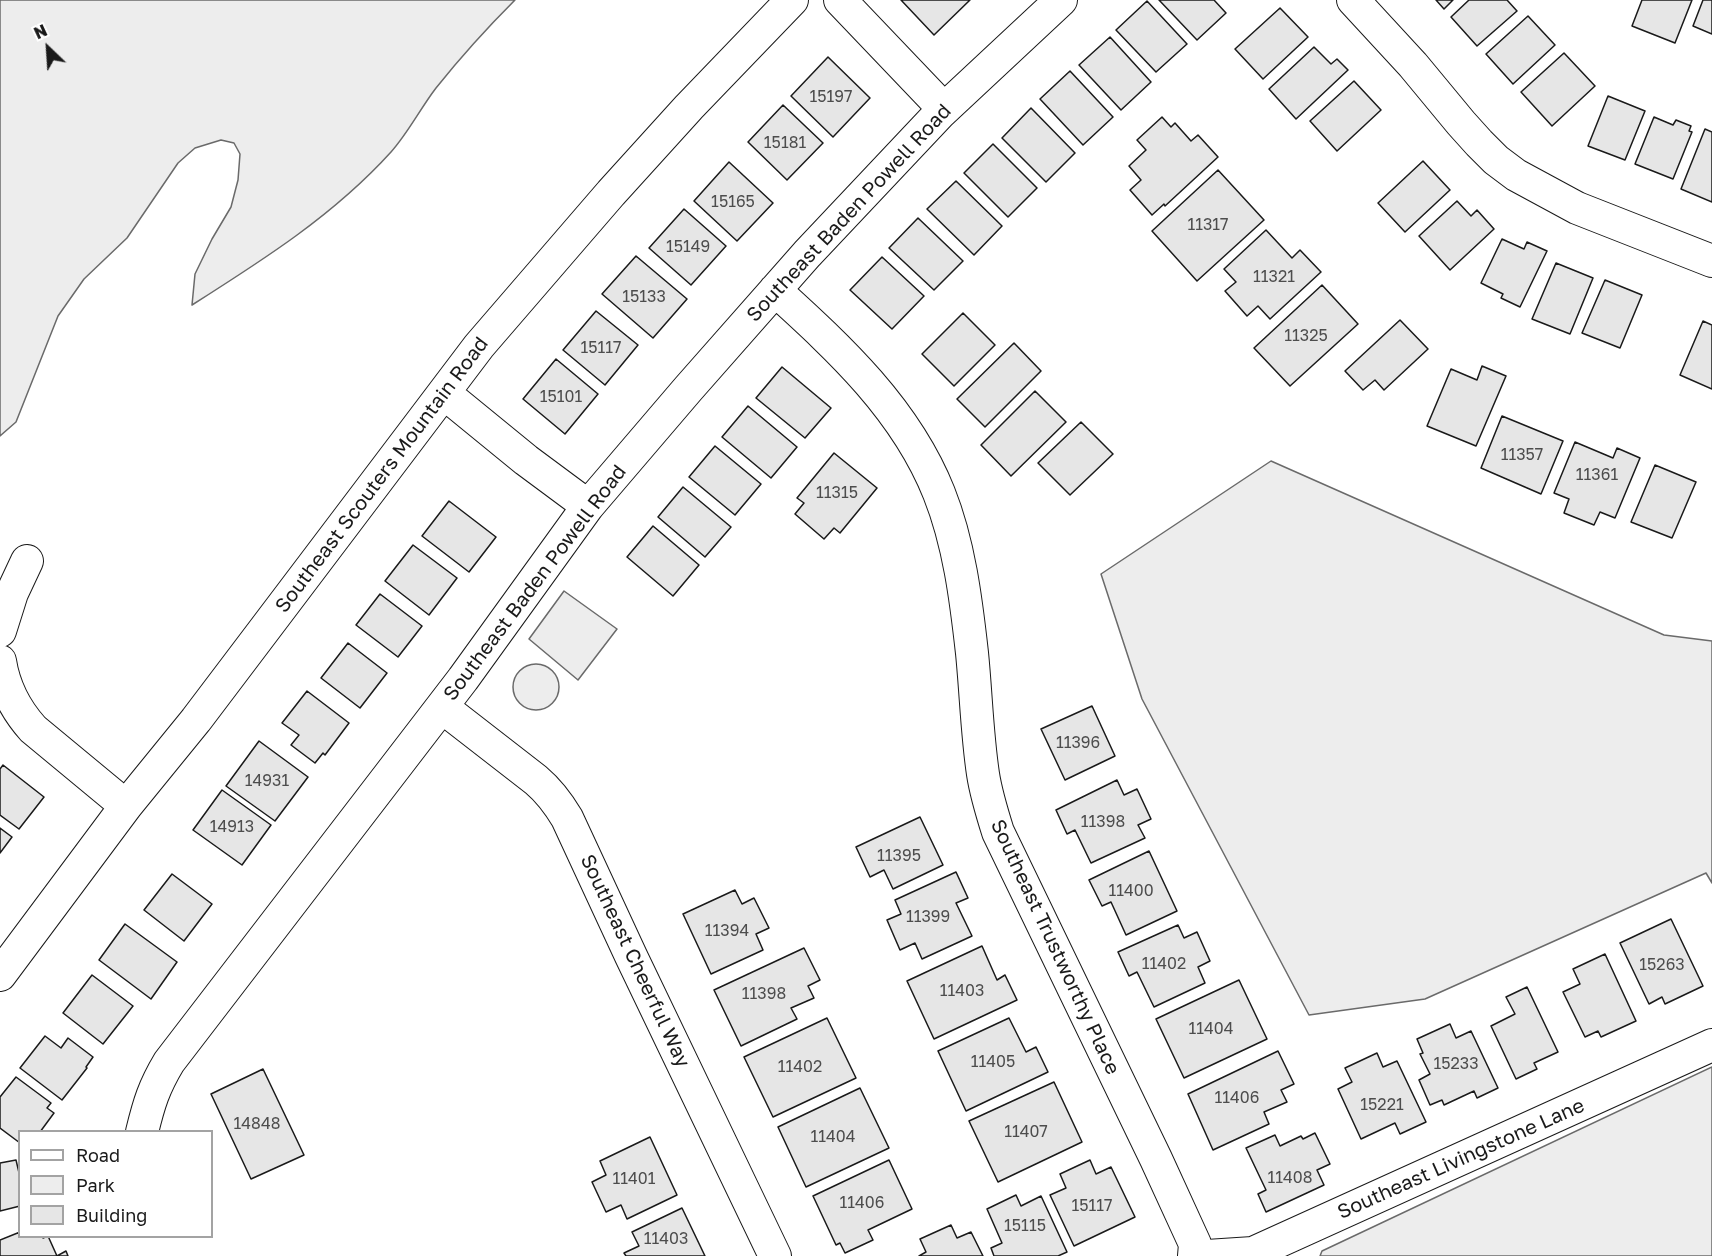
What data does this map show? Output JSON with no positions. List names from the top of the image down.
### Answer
{
  "streets": {
    "street": [
      "Southeast Baden Powell Road",
      "Southeast Scouters Mountain Road",
      "Southeast Trustworthy Place",
      "Southeast Cheerful Way",
      "Southeast Livingstone Lane"
    ]
  },
  "crossings": [
    ["Southeast Baden Powell Road", "Southeast Trustworthy Place"],
    ["Southeast Baden Powell Road", "Southeast Cheerful Way"]
  ],
  "house_numbers": [
    "15197",
    "15181",
    "15165",
    "11317",
    "15149",
    "11321",
    "15133",
    "11325",
    "15117",
    "15101",
    "11357",
    "11361",
    "11315",
    "11396",
    "14931",
    "11398",
    "14913",
    "11395",
    "11400",
    "11399",
    "11394",
    "11402",
    "15263",
    "11403",
    "11398",
    "11404",
    "11405",
    "15233",
    "11402",
    "11406",
    "15221",
    "14848",
    "11407",
    "11404",
    "11408",
    "11401",
    "11406",
    "15117",
    "15115",
    "11403"
  ],
  "legend": ["Road", "Park", "Building"],
  "north": "top left"
}
